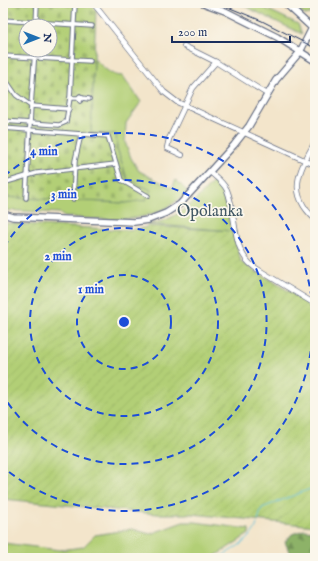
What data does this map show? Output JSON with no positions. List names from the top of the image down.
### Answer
{
  "parks": ["Opolanka"],
  "scale_bar": "200 m",
  "north": "right",
  "rings": [
    "4 min",
    "3 min",
    "2 min",
    "1 min"
  ]
}
